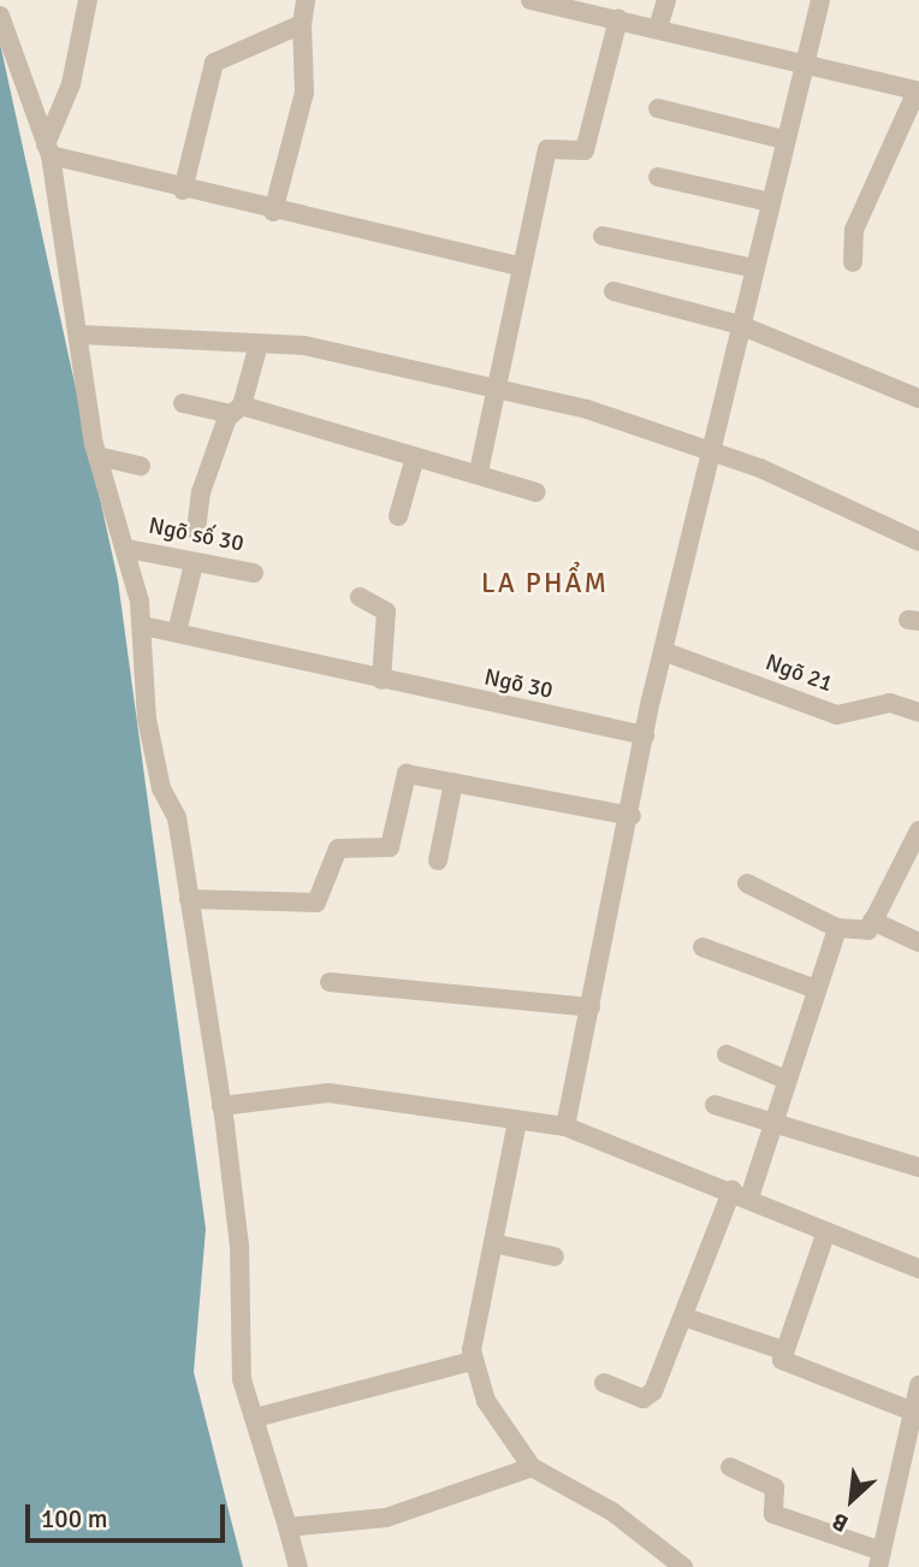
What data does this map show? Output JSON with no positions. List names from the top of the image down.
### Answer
{
  "streets": {
    "street": ["Ngõ số 30", "Ngõ 21", "Ngõ 30"]
  },
  "districts": ["LA PHẨM"],
  "scale_bar": "100 m",
  "north": "bottom left"
}
